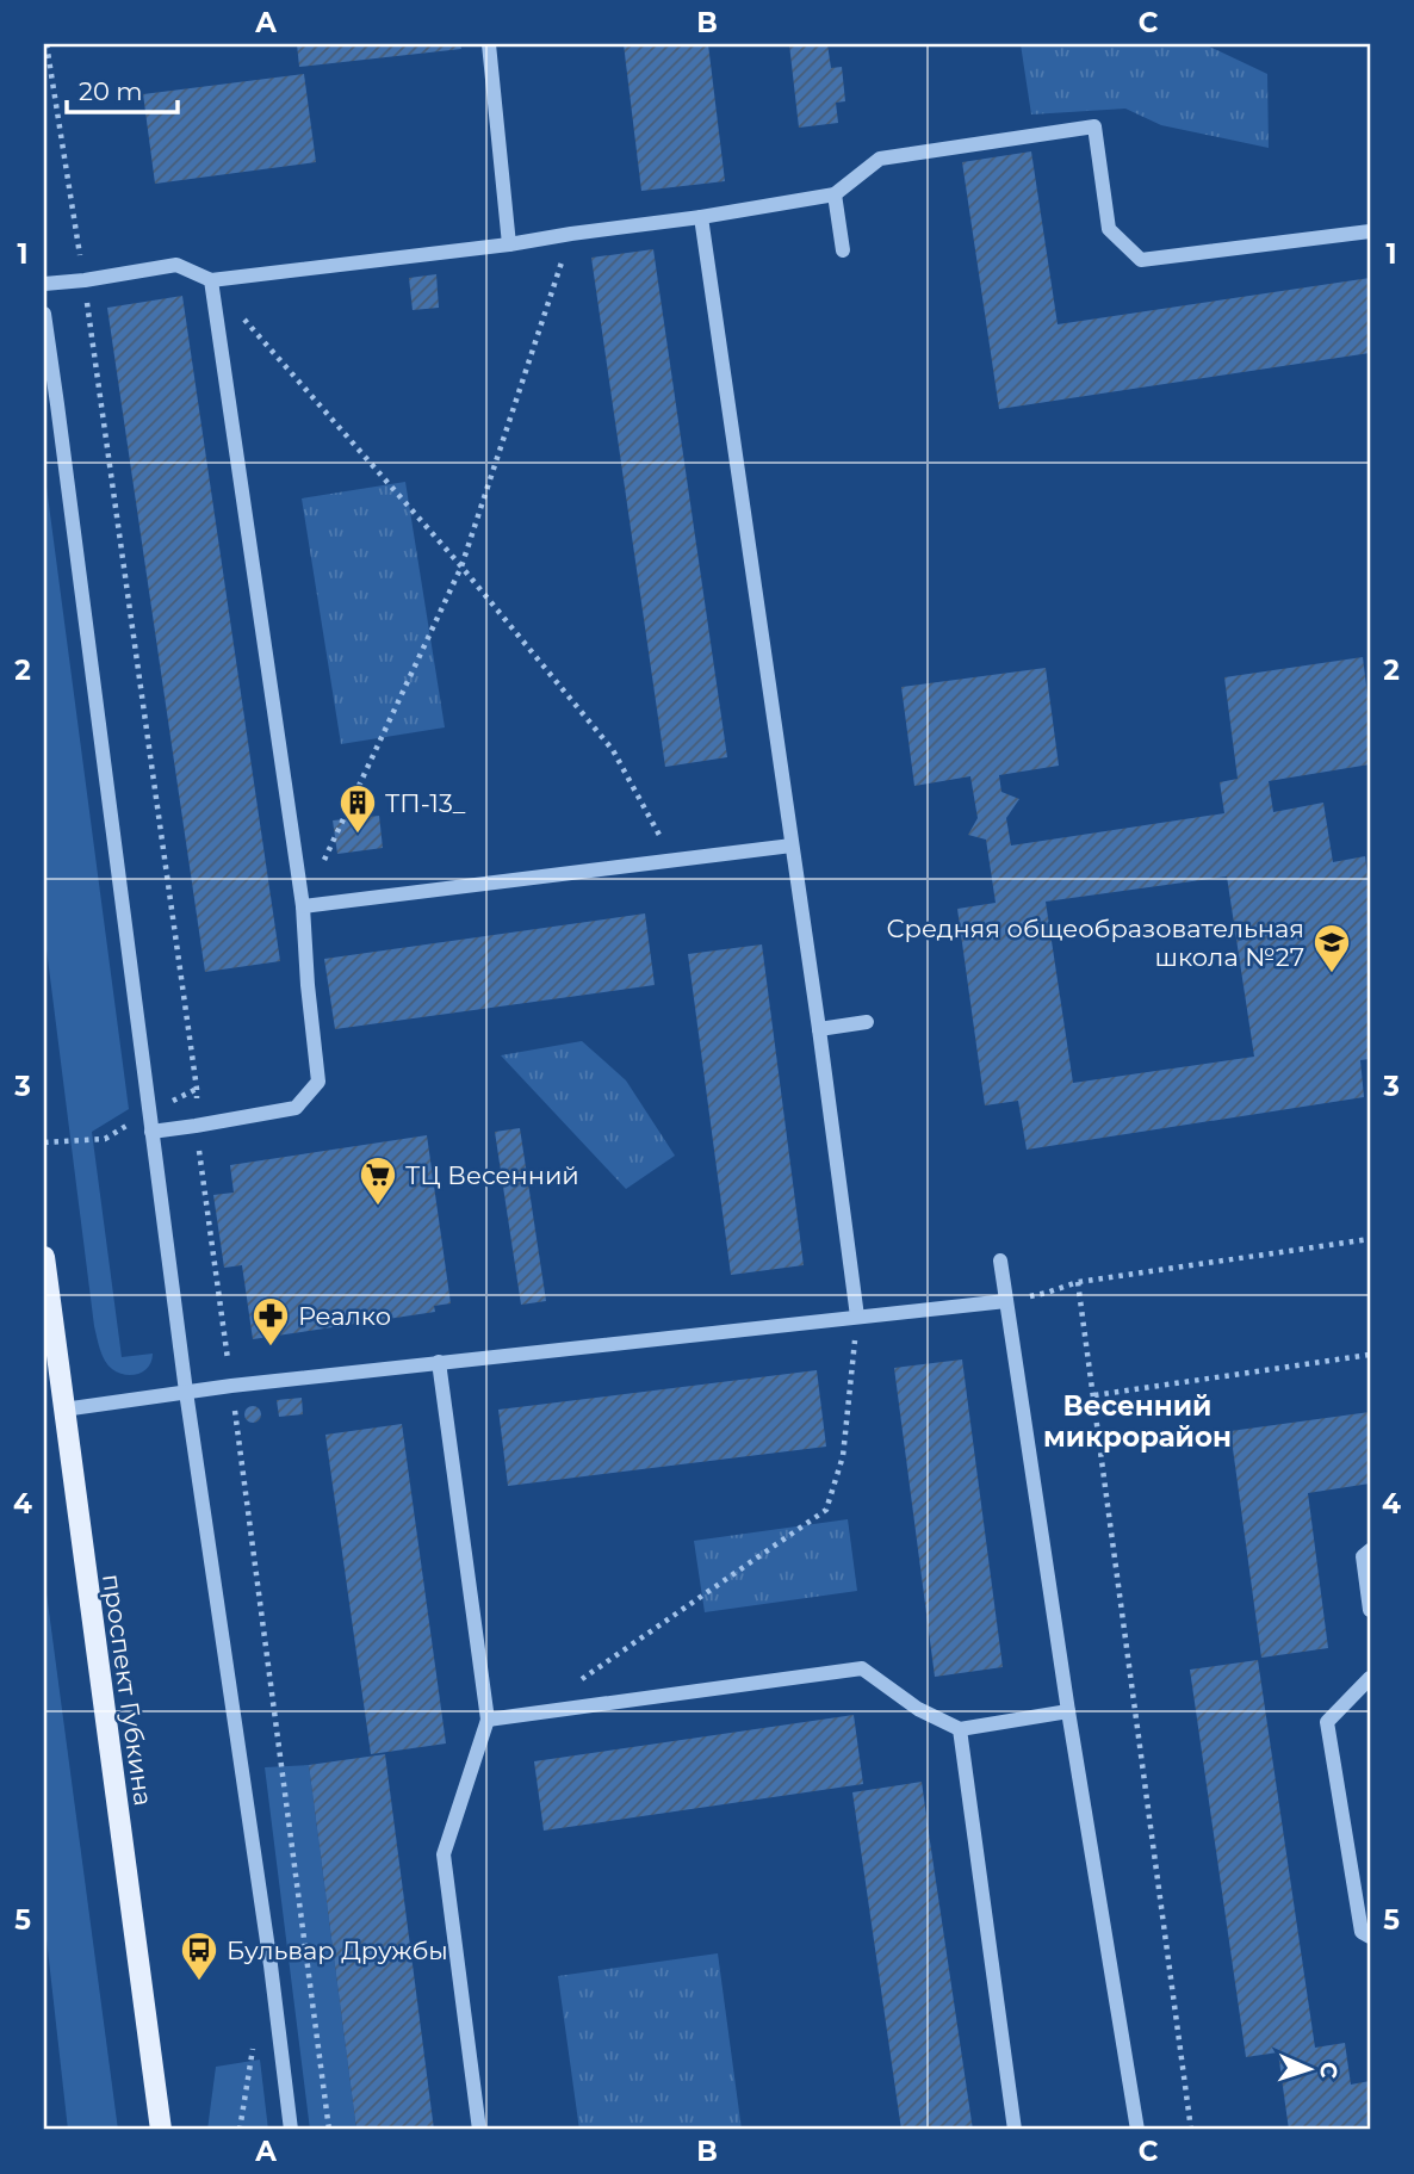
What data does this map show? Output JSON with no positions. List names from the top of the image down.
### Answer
{
  "streets": {
    "main road": ["проспект Губкина"]
  },
  "districts": ["Весенний микрорайон"],
  "places": {
    "building": ["ТП-13_"],
    "school or university": ["Средняя общеобразовательная школа №27"],
    "supermarket": ["ТЦ Весенний"],
    "pharmacy": ["Реалко"],
    "bus stop": ["Бульвар Дружбы"]
  },
  "scale_bar": "20 m",
  "north": "right",
  "grid": {
    "columns": ["A", "B", "C"],
    "rows": [
      "1",
      "2",
      "3",
      "4",
      "5"
    ]
  }
}
